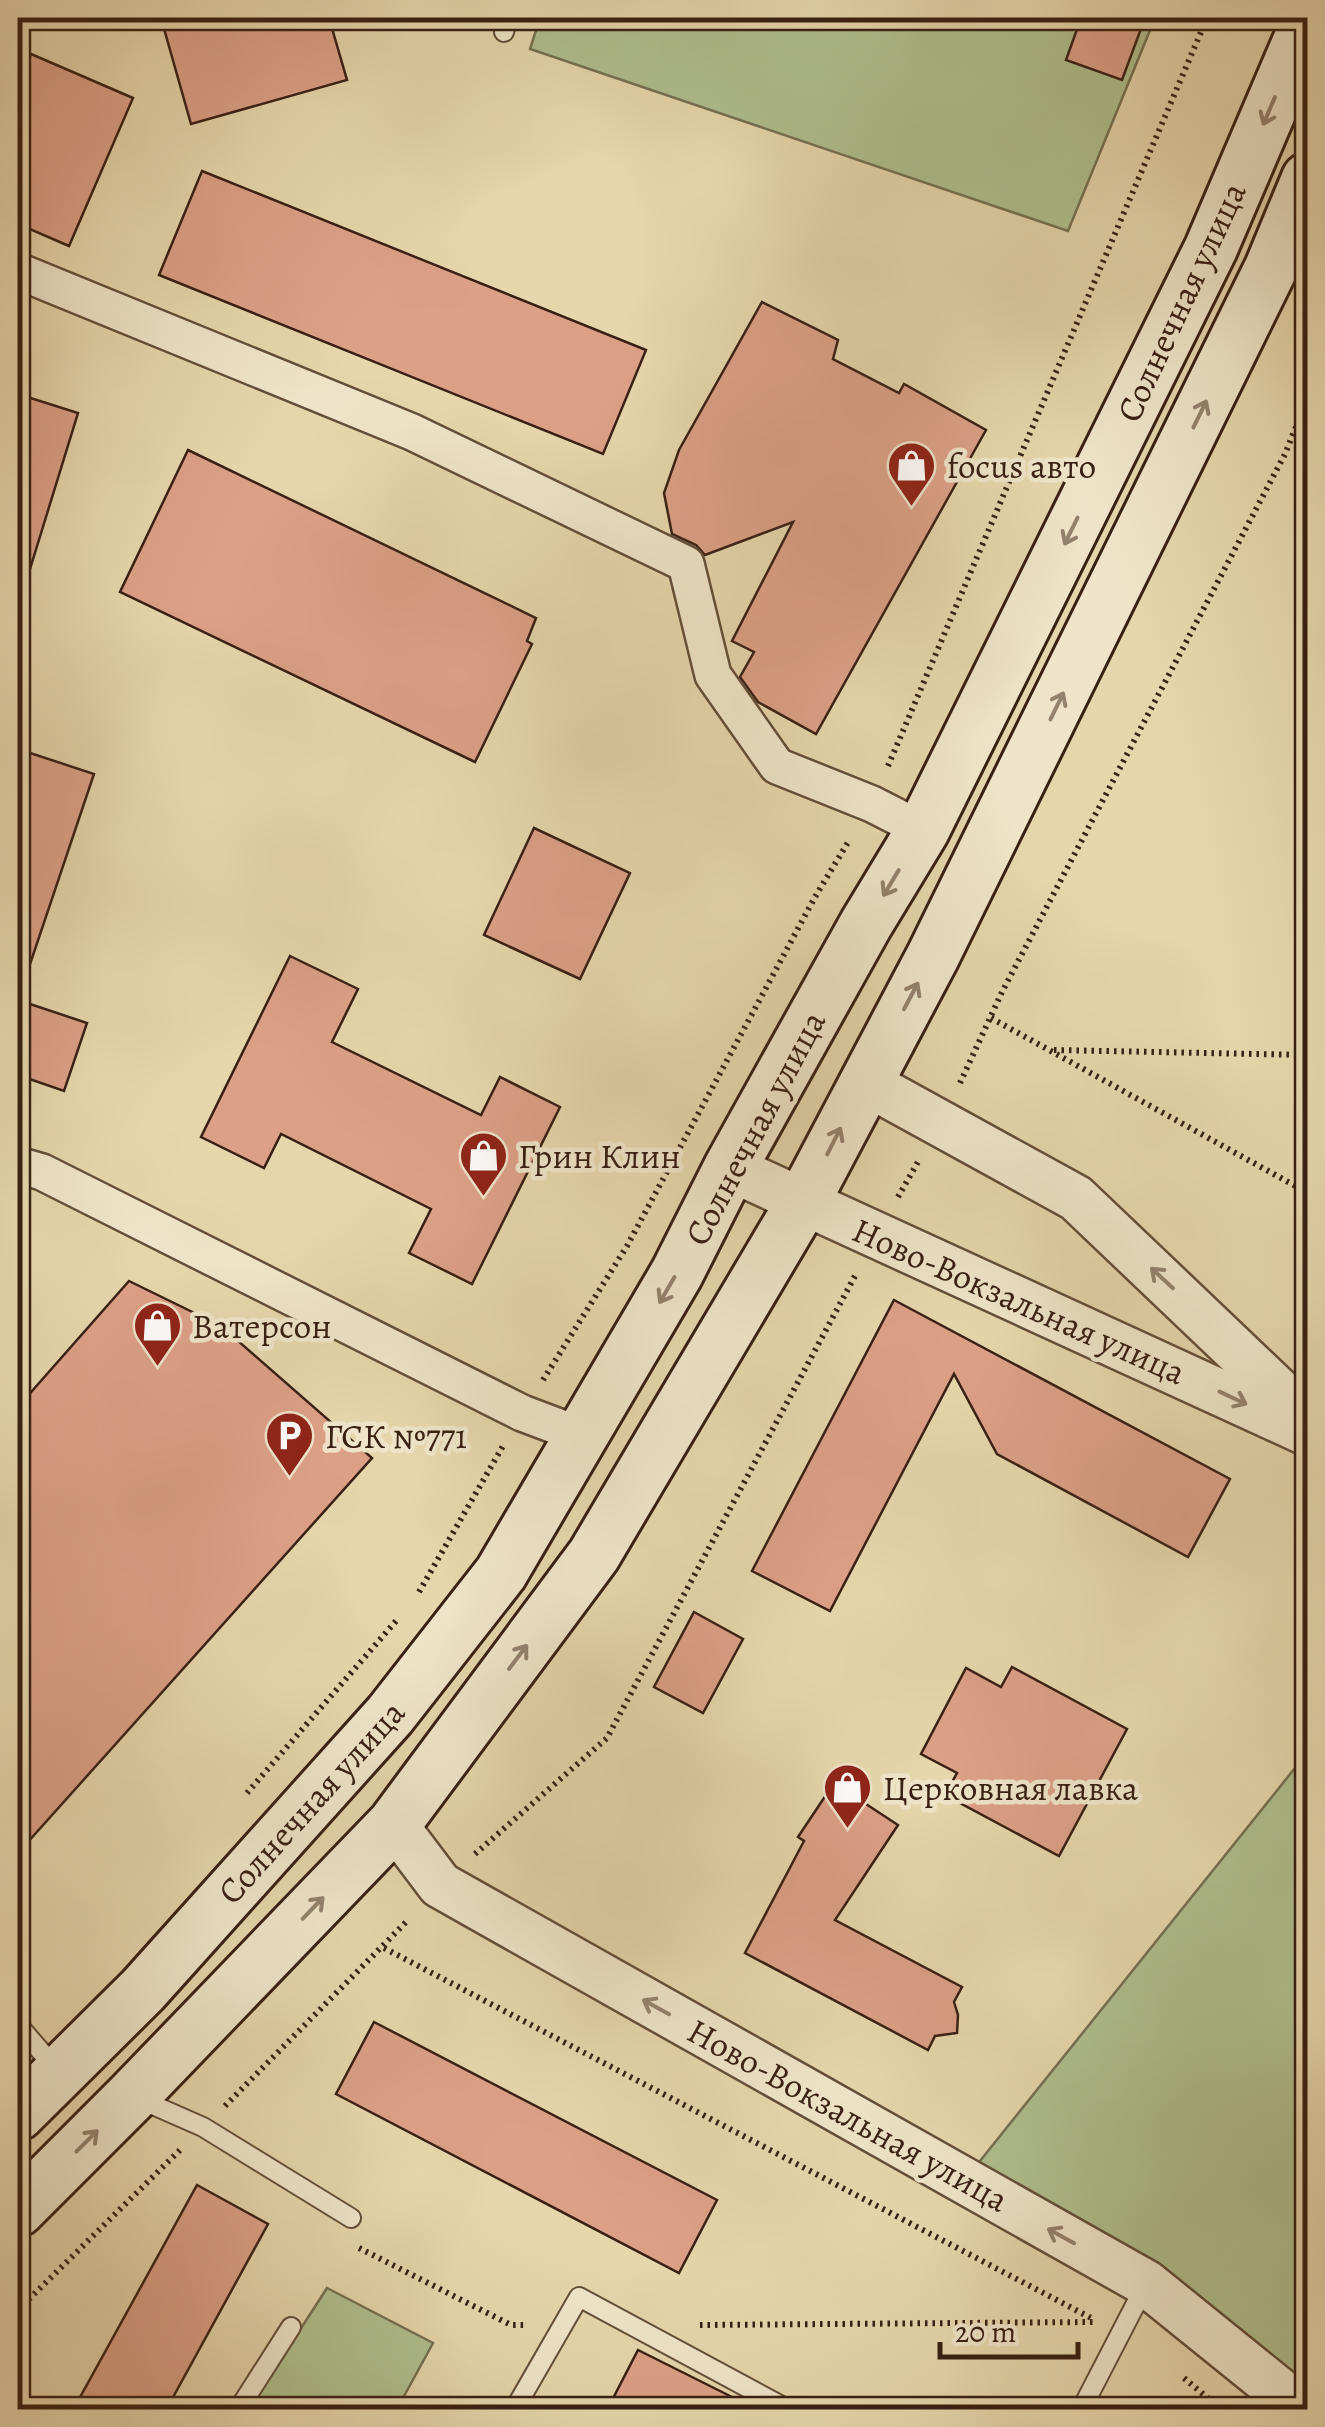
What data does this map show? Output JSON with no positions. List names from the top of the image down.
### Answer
{
  "streets": {
    "main road": ["Солнечная улица"],
    "street": ["Ново-Вокзальная улица"]
  },
  "crossings": [
    ["Солнечная улица", "Ново-Вокзальная улица"]
  ],
  "places": {
    "shop": [
      "focus авто",
      "Грин Клин",
      "Ватерсон",
      "Церковная лавка"
    ],
    "parking": ["ГСК №771"]
  },
  "scale_bar": "20 m"
}
